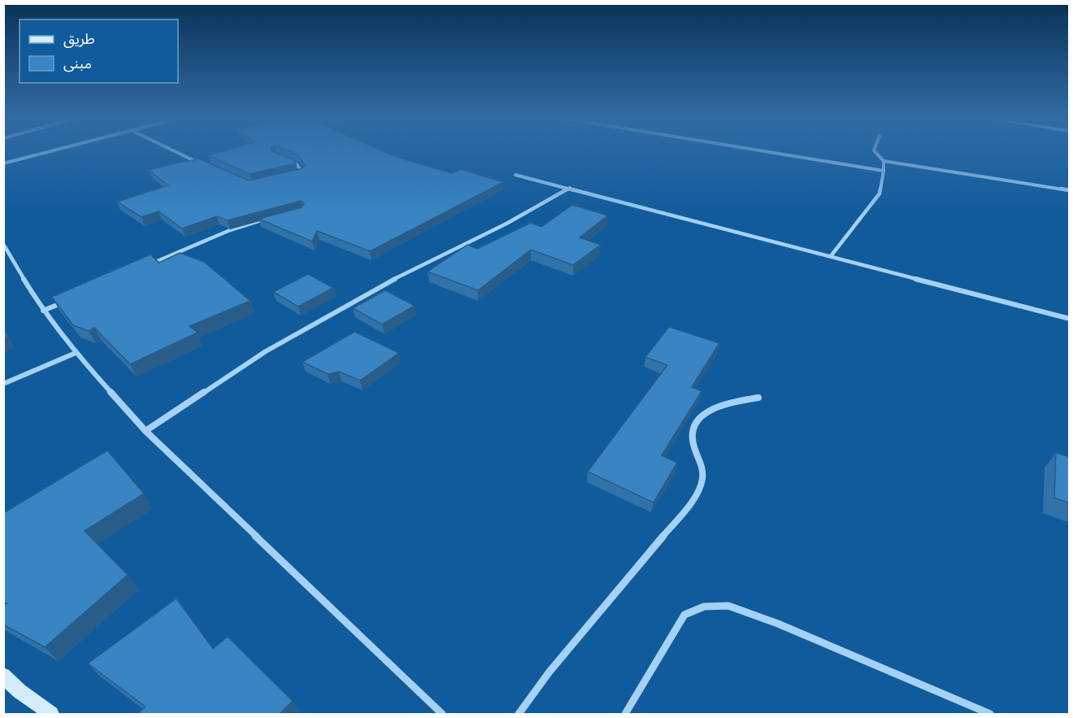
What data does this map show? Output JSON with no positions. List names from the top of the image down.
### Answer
{
  "legend": ["طريق", "مبنى"]
}
